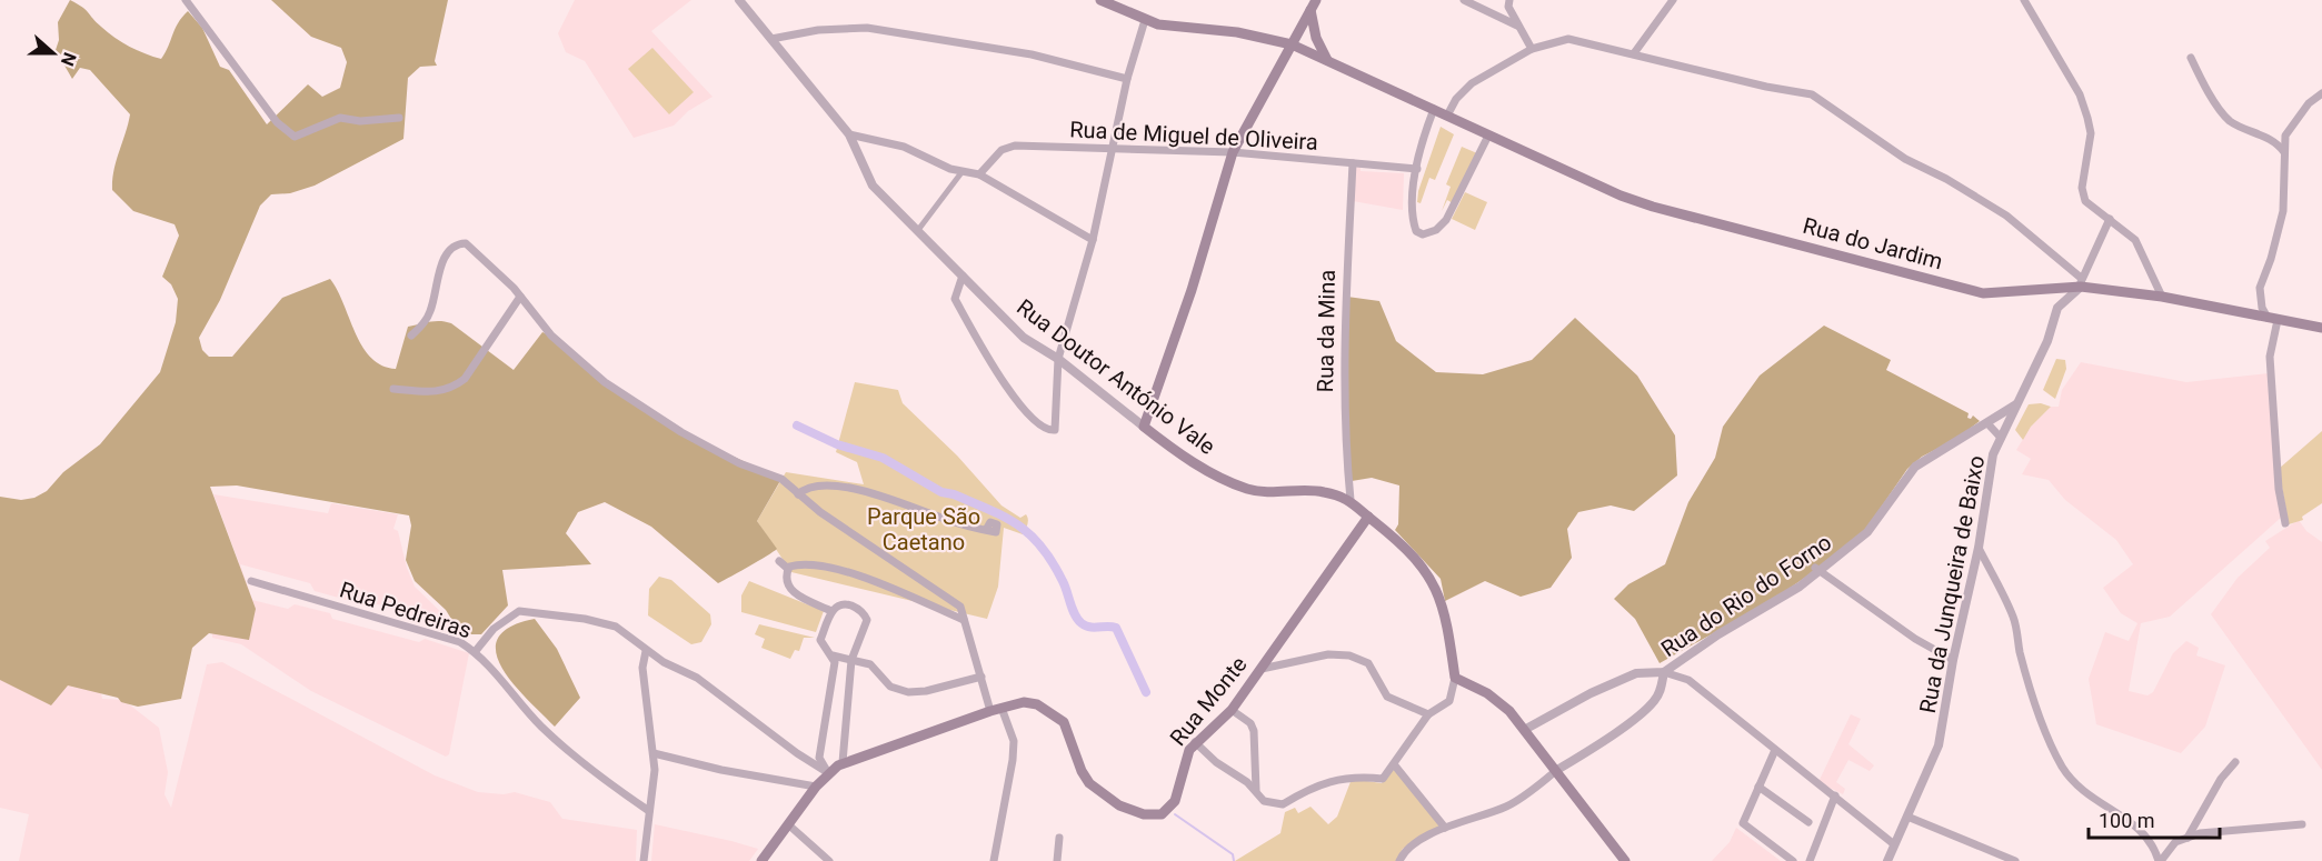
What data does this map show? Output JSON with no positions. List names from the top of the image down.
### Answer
{
  "streets": {
    "main road": ["Rua do Jardim", "Rua Doutor António Vale", "Rua Monte"],
    "street": [
      "Rua de Miguel de Oliveira",
      "Rua da Mina",
      "Rua da Junqueira de Baixo",
      "Rua do Rio do Forno",
      "Rua Pedreiras"
    ]
  },
  "crossings": [
    ["Rua de Miguel de Oliveira", "Rua da Mina"],
    ["Rua do Jardim", "Rua da Junqueira de Baixo"],
    ["Rua da Mina", "Rua Doutor António Vale"],
    ["Rua Doutor António Vale", "Rua Monte"],
    ["Rua da Junqueira de Baixo", "Rua do Rio do Forno"]
  ],
  "parks": ["Parque São Caetano"],
  "scale_bar": "100 m",
  "north": "right"
}
